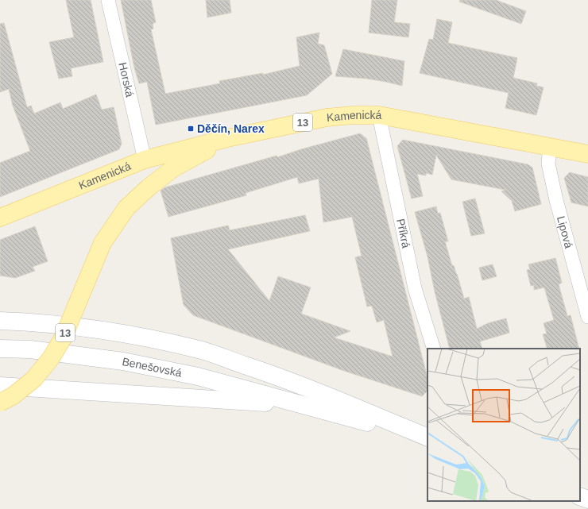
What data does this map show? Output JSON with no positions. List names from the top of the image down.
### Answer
{
  "streets": {
    "main road": ["Kamenická", "13", "Benešovská"],
    "street": ["Horská", "Lipová", "Příkrá"]
  },
  "crossings": [
    ["Horská", "Kamenická"],
    ["Kamenická", "13"],
    ["Kamenická", "Lipová"],
    ["Kamenická", "Příkrá"]
  ],
  "places": {
    "transit": ["Děčín, Narex"]
  }
}
